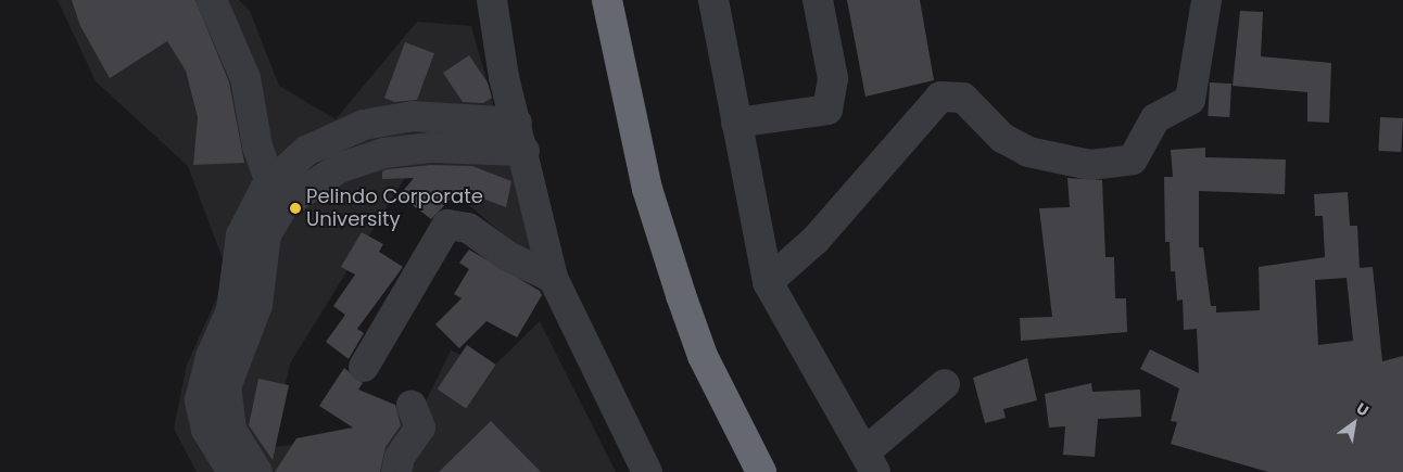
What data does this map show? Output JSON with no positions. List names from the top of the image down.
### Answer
{
  "places": ["Pelindo Corporate University"],
  "north": "top right"
}
